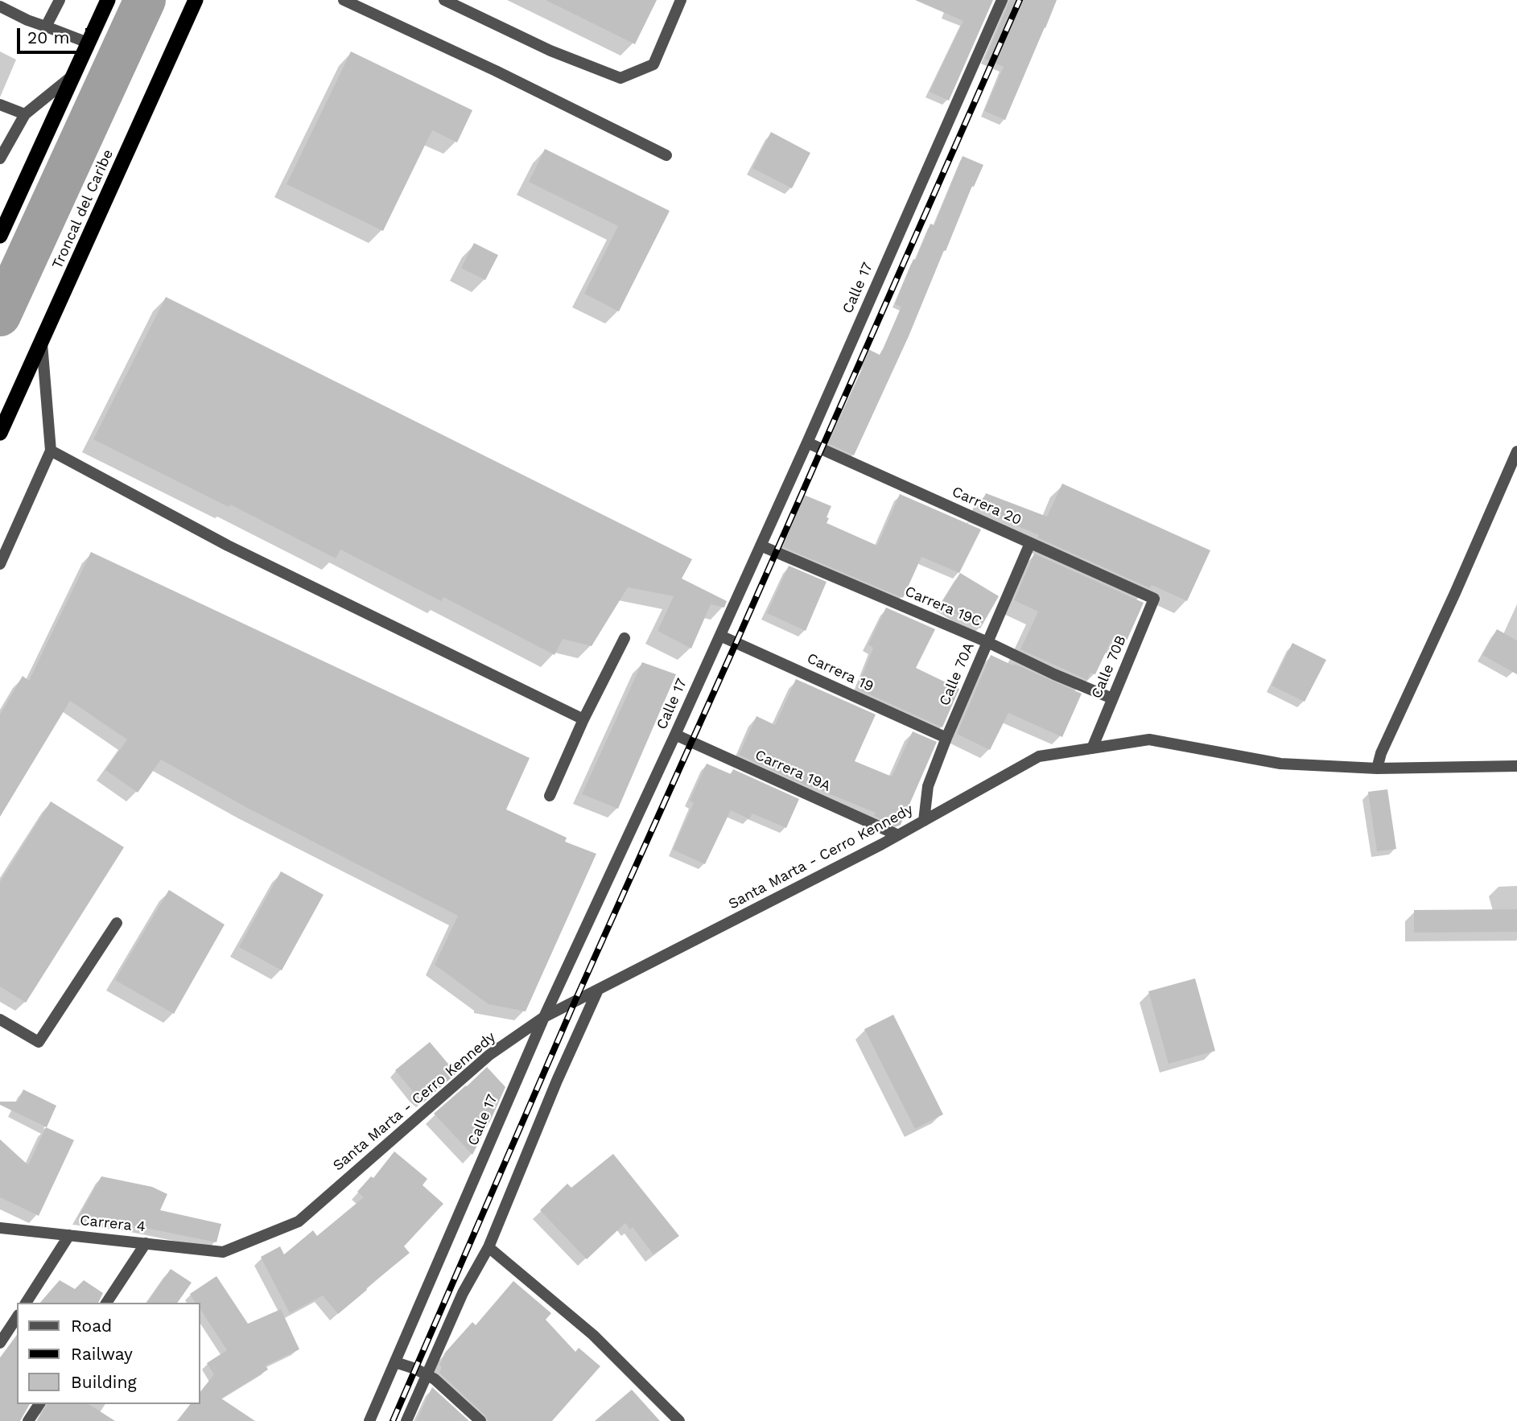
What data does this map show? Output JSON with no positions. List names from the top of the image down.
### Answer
{
  "streets": {
    "highway": ["Troncal del Caribe"],
    "street": [
      "Calle 17",
      "Carrera 20",
      "Carrera 19C",
      "Calle 70B",
      "Carrera 19",
      "Calle 70A",
      "Carrera 19A",
      "Santa Marta - Cerro Kennedy",
      "Carrera 4"
    ]
  },
  "crossings": [
    ["Calle 17", "Carrera 20"],
    ["Calle 17", "Carrera 19C"],
    ["Calle 17", "Carrera 19"],
    ["Calle 17", "Carrera 19A"],
    ["Calle 17", "Santa Marta - Cerro Kennedy"],
    ["Carrera 20", "Calle 70B"],
    ["Carrera 20", "Calle 70A"],
    ["Carrera 19C", "Calle 70B"],
    ["Carrera 19C", "Calle 70A"],
    ["Calle 70B", "Santa Marta - Cerro Kennedy"],
    ["Carrera 19", "Calle 70A"],
    ["Calle 70A", "Santa Marta - Cerro Kennedy"],
    ["Carrera 19A", "Santa Marta - Cerro Kennedy"],
    ["Santa Marta - Cerro Kennedy", "Carrera 4"]
  ],
  "legend": ["Road", "Railway", "Building"],
  "scale_bar": "20 m"
}
